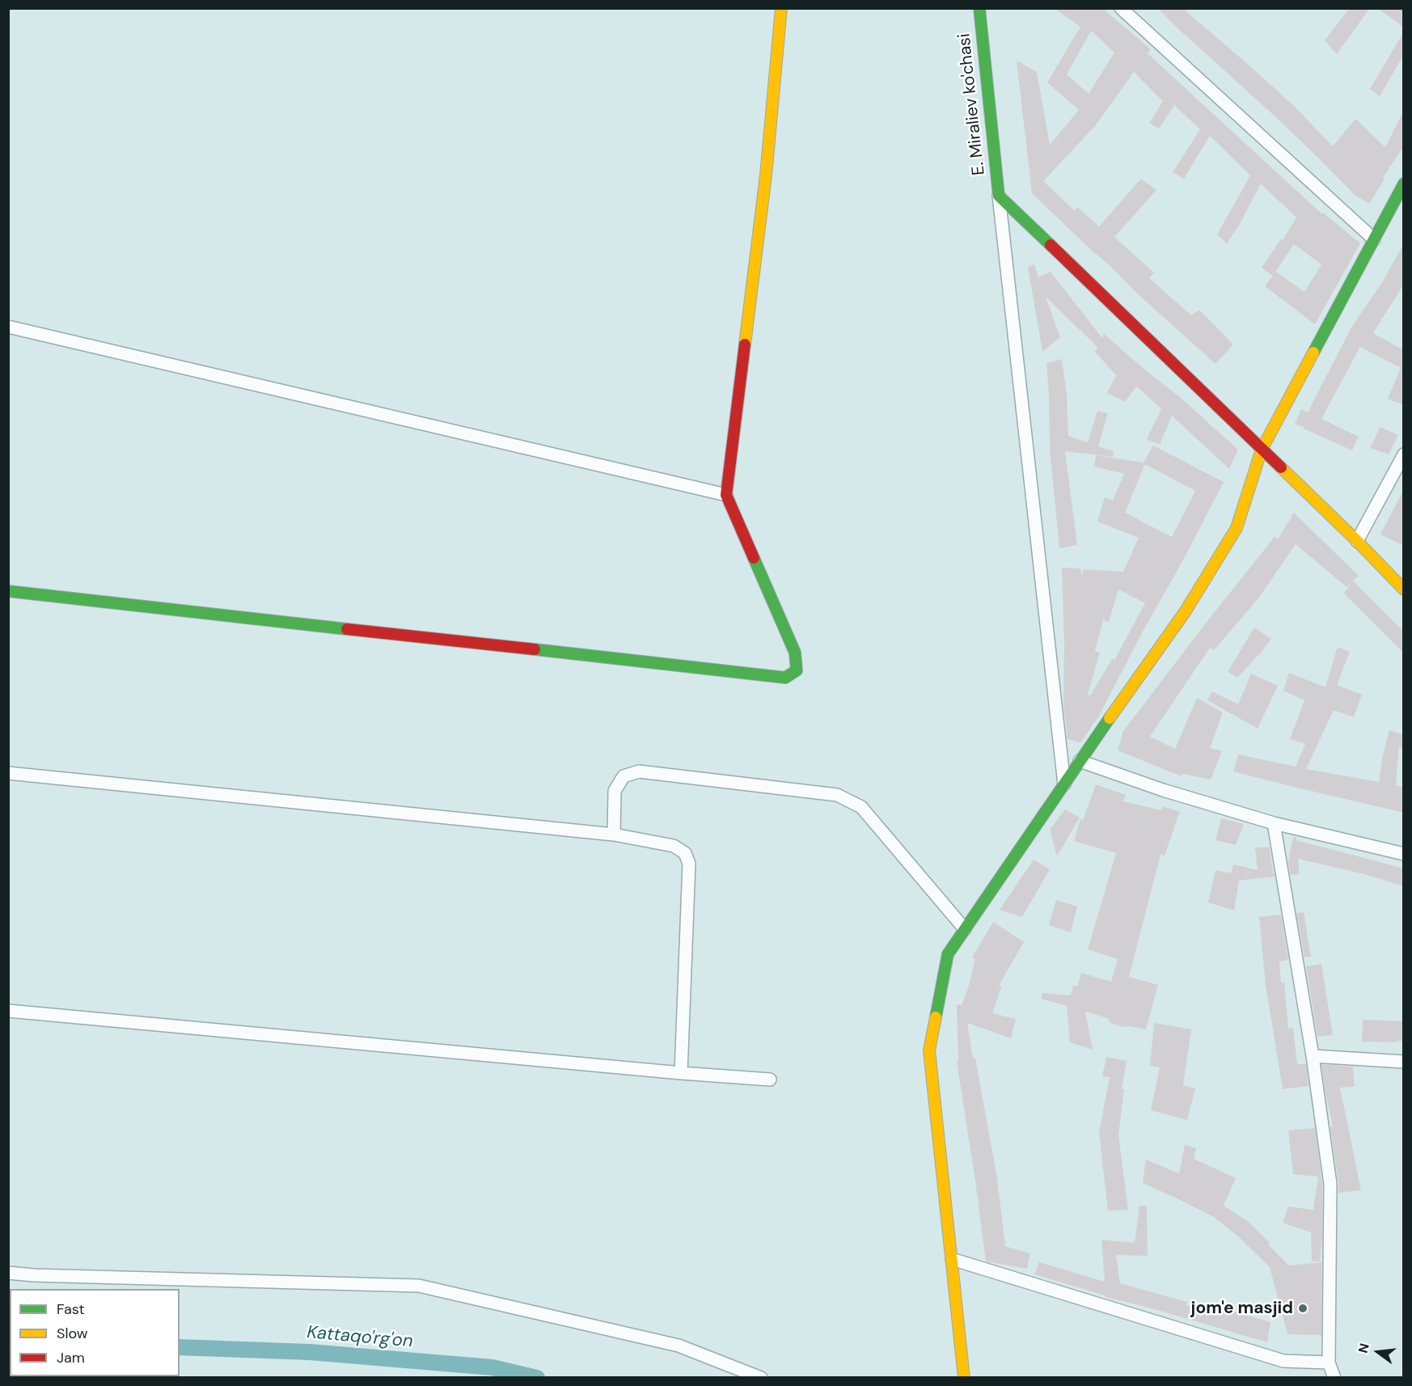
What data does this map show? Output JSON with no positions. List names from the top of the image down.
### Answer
{
  "streets": {
    "street": ["E. Miraliev ko'chasi"]
  },
  "water": ["Kattaqo'rg'on"],
  "places": ["jom'e masjid"],
  "legend": ["Fast", "Slow", "Jam"],
  "north": "left"
}
